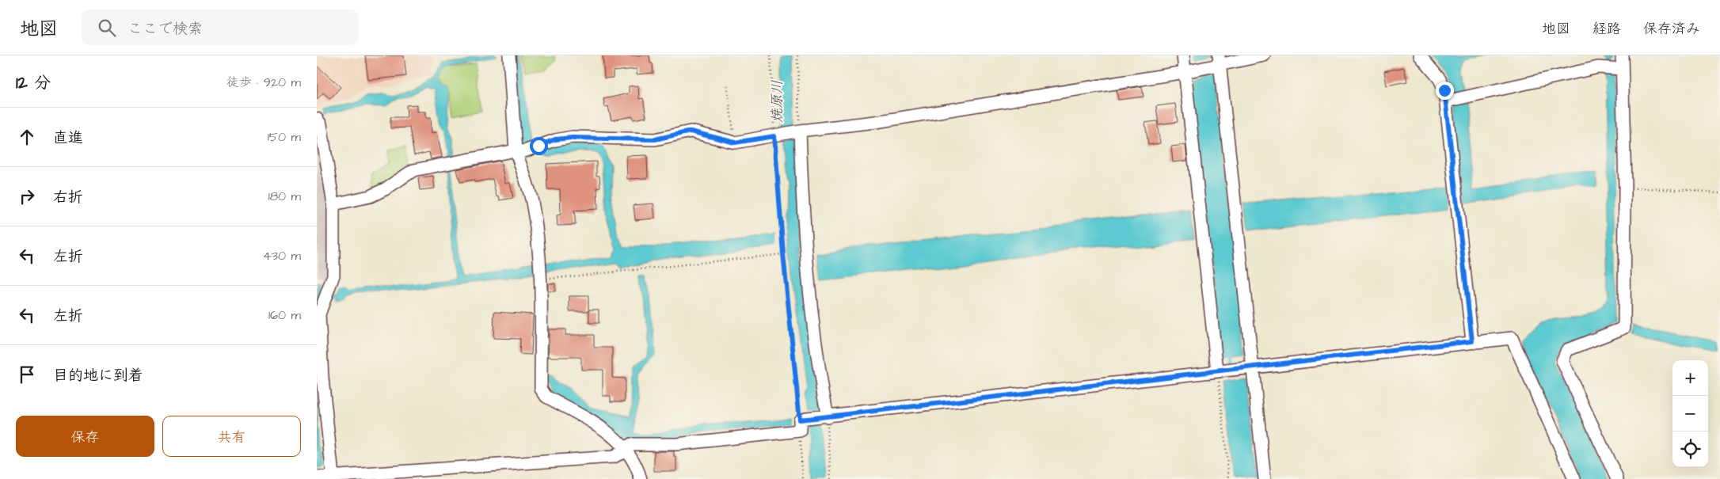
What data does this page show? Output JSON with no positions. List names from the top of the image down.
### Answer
{
  "water": ["焼原川"],
  "page": {
    "header": "地図",
    "search": "ここで検索",
    "nav": ["地図", "経路", "保存済み"],
    "heading": ["12 分", "徒歩 · 920 m"],
    "list": [
      ["直進", "150 m"],
      ["右折", "180 m"],
      ["左折", "430 m"],
      ["左折", "160 m"],
      "目的地に到着"
    ],
    "map_buttons": ["+", "−"],
    "buttons": ["保存", "共有"]
  }
}
